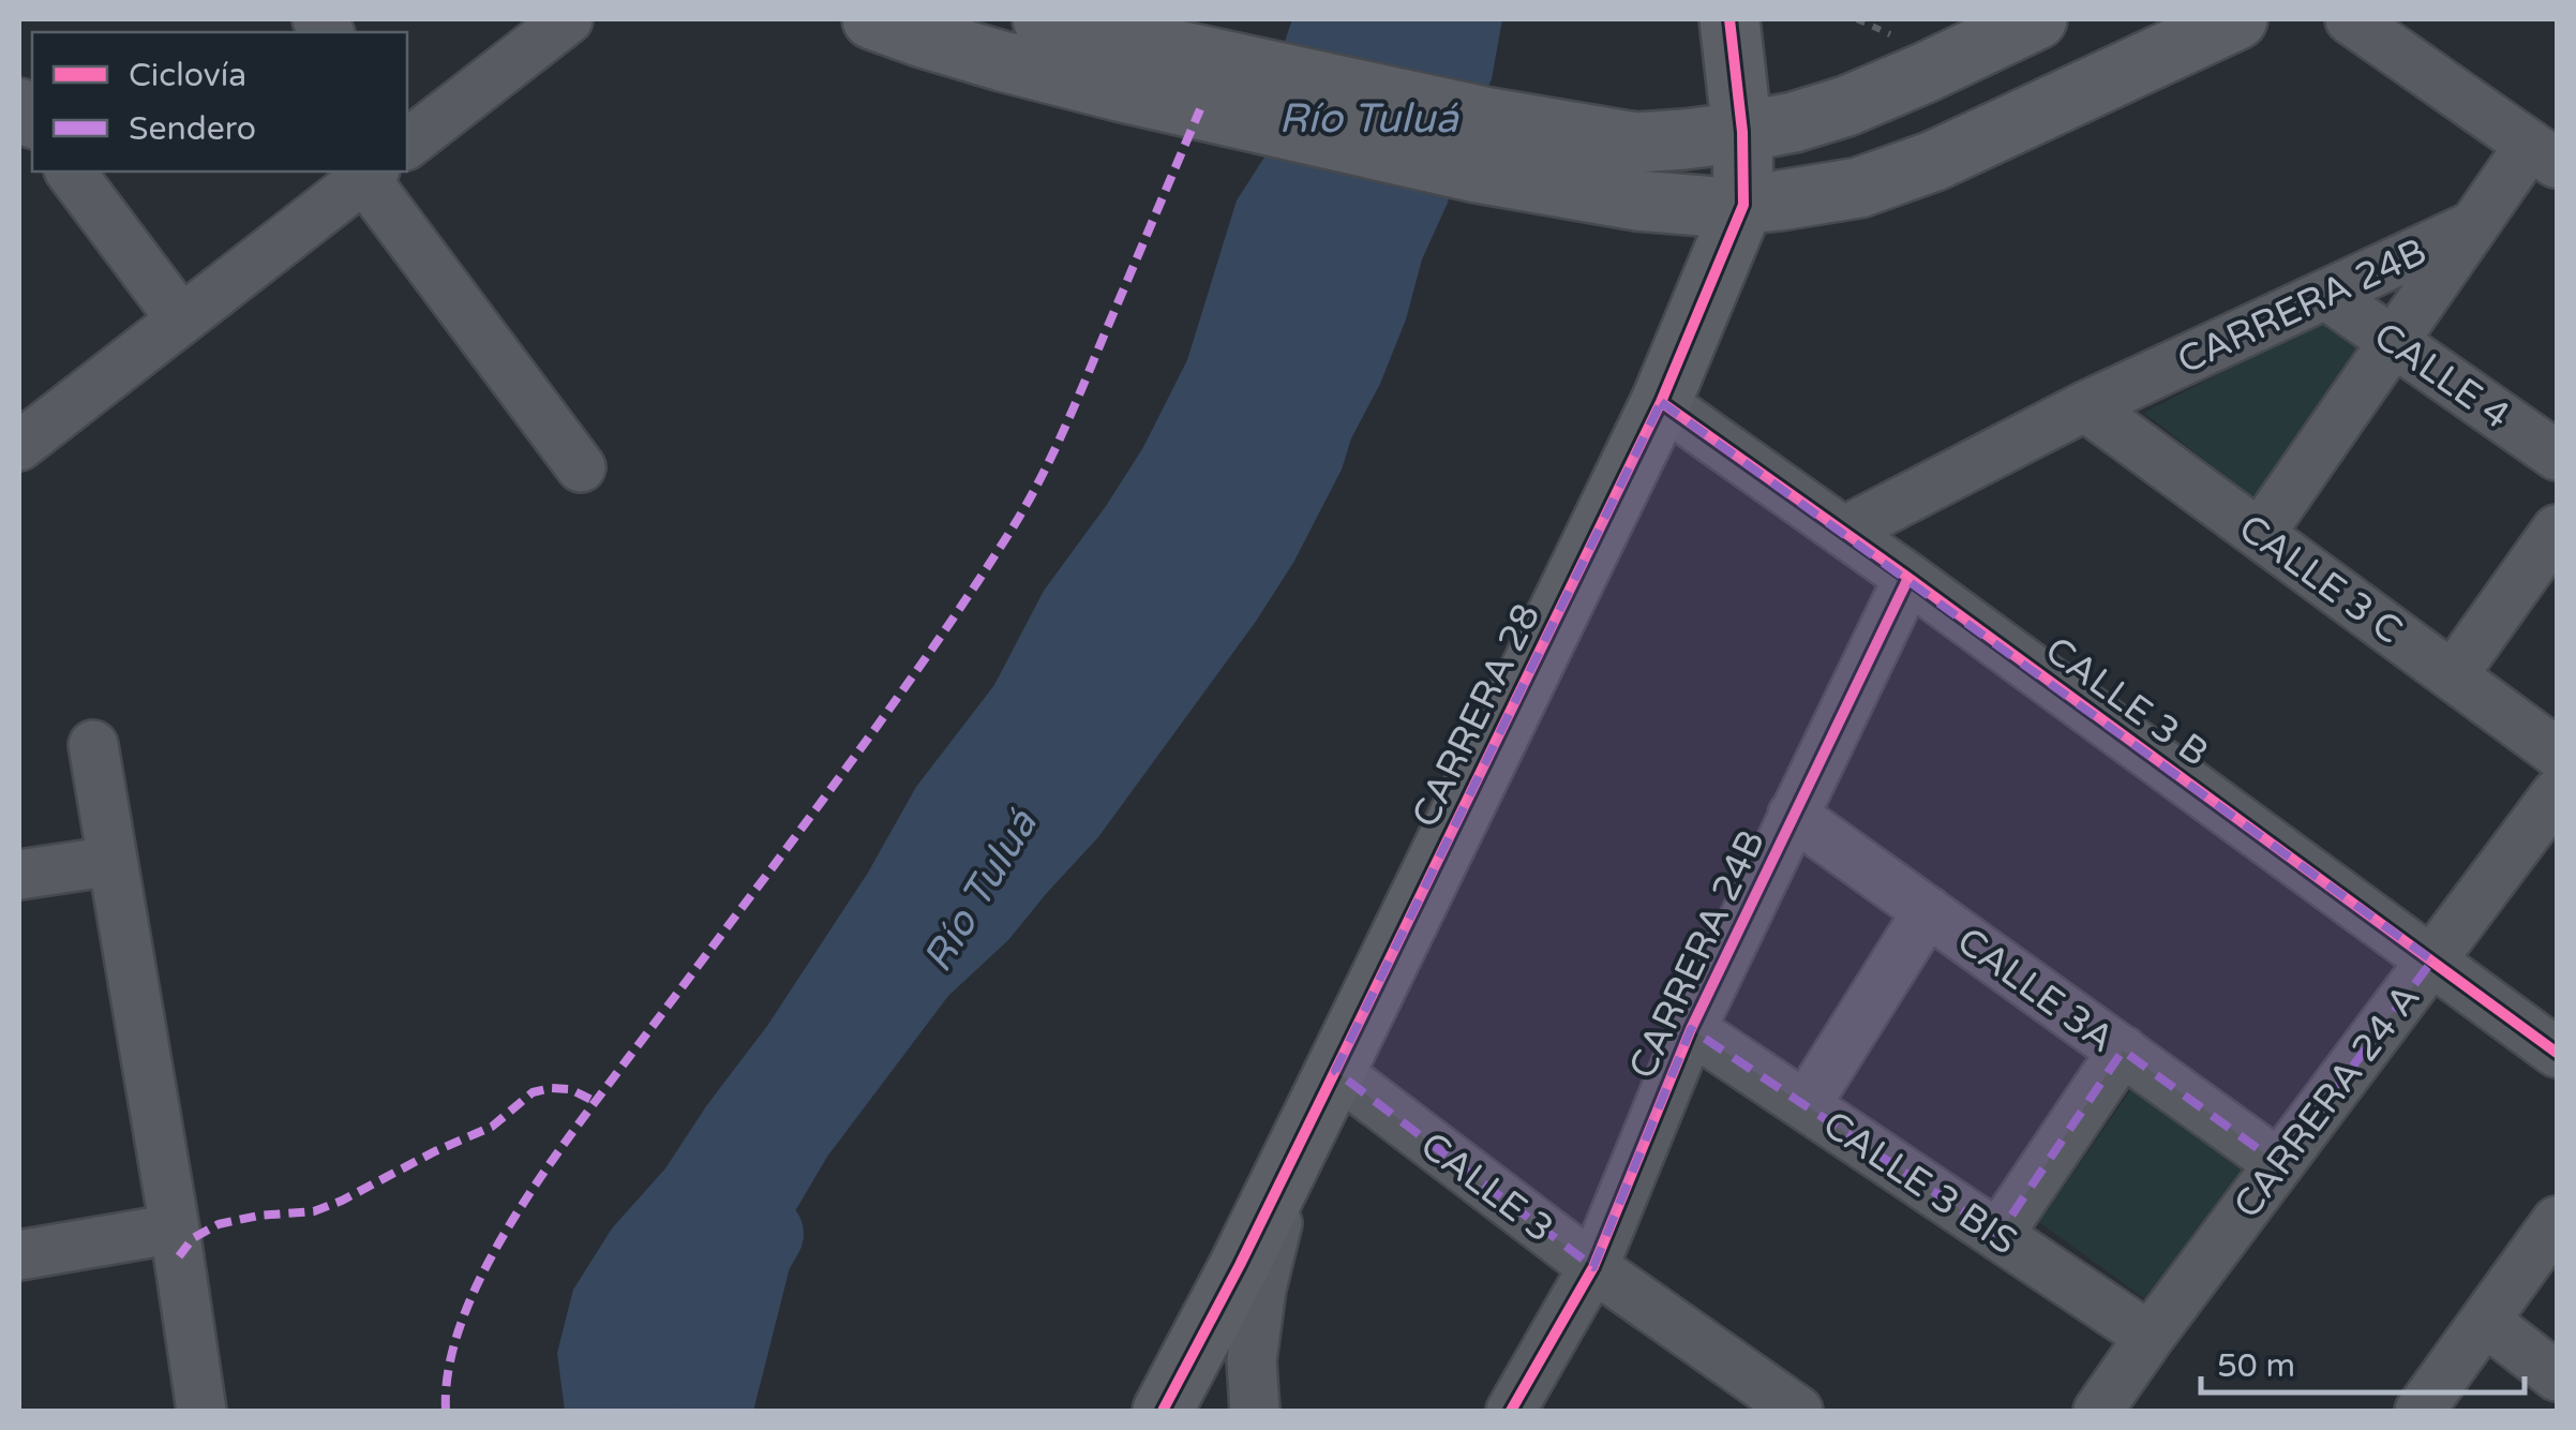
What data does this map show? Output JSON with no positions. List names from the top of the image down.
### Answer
{
  "streets": {
    "main road": ["CARRERA 28"],
    "street": [
      "CARRERA 24B",
      "CALLE 4",
      "CALLE 3 C",
      "CALLE 3 B",
      "CALLE 3A",
      "CARRERA 24 A",
      "CALLE 3 BIS",
      "CALLE 3"
    ]
  },
  "crossings": [
    ["CARRERA 24B", "CALLE 4"],
    ["CARRERA 24B", "CALLE 3 C"],
    ["CARRERA 24B", "CALLE 3 B"],
    ["CARRERA 24B", "CALLE 3A"],
    ["CARRERA 24B", "CALLE 3 BIS"],
    ["CARRERA 24B", "CALLE 3"],
    ["CALLE 3 B", "CARRERA 28"],
    ["CALLE 3 B", "CARRERA 24 A"],
    ["CARRERA 28", "CALLE 3"],
    ["CALLE 3A", "CARRERA 24 A"],
    ["CARRERA 24 A", "CALLE 3 BIS"]
  ],
  "water": ["Río Tuluá"],
  "legend": ["Ciclovía", "Sendero"],
  "scale_bar": "50 m"
}
